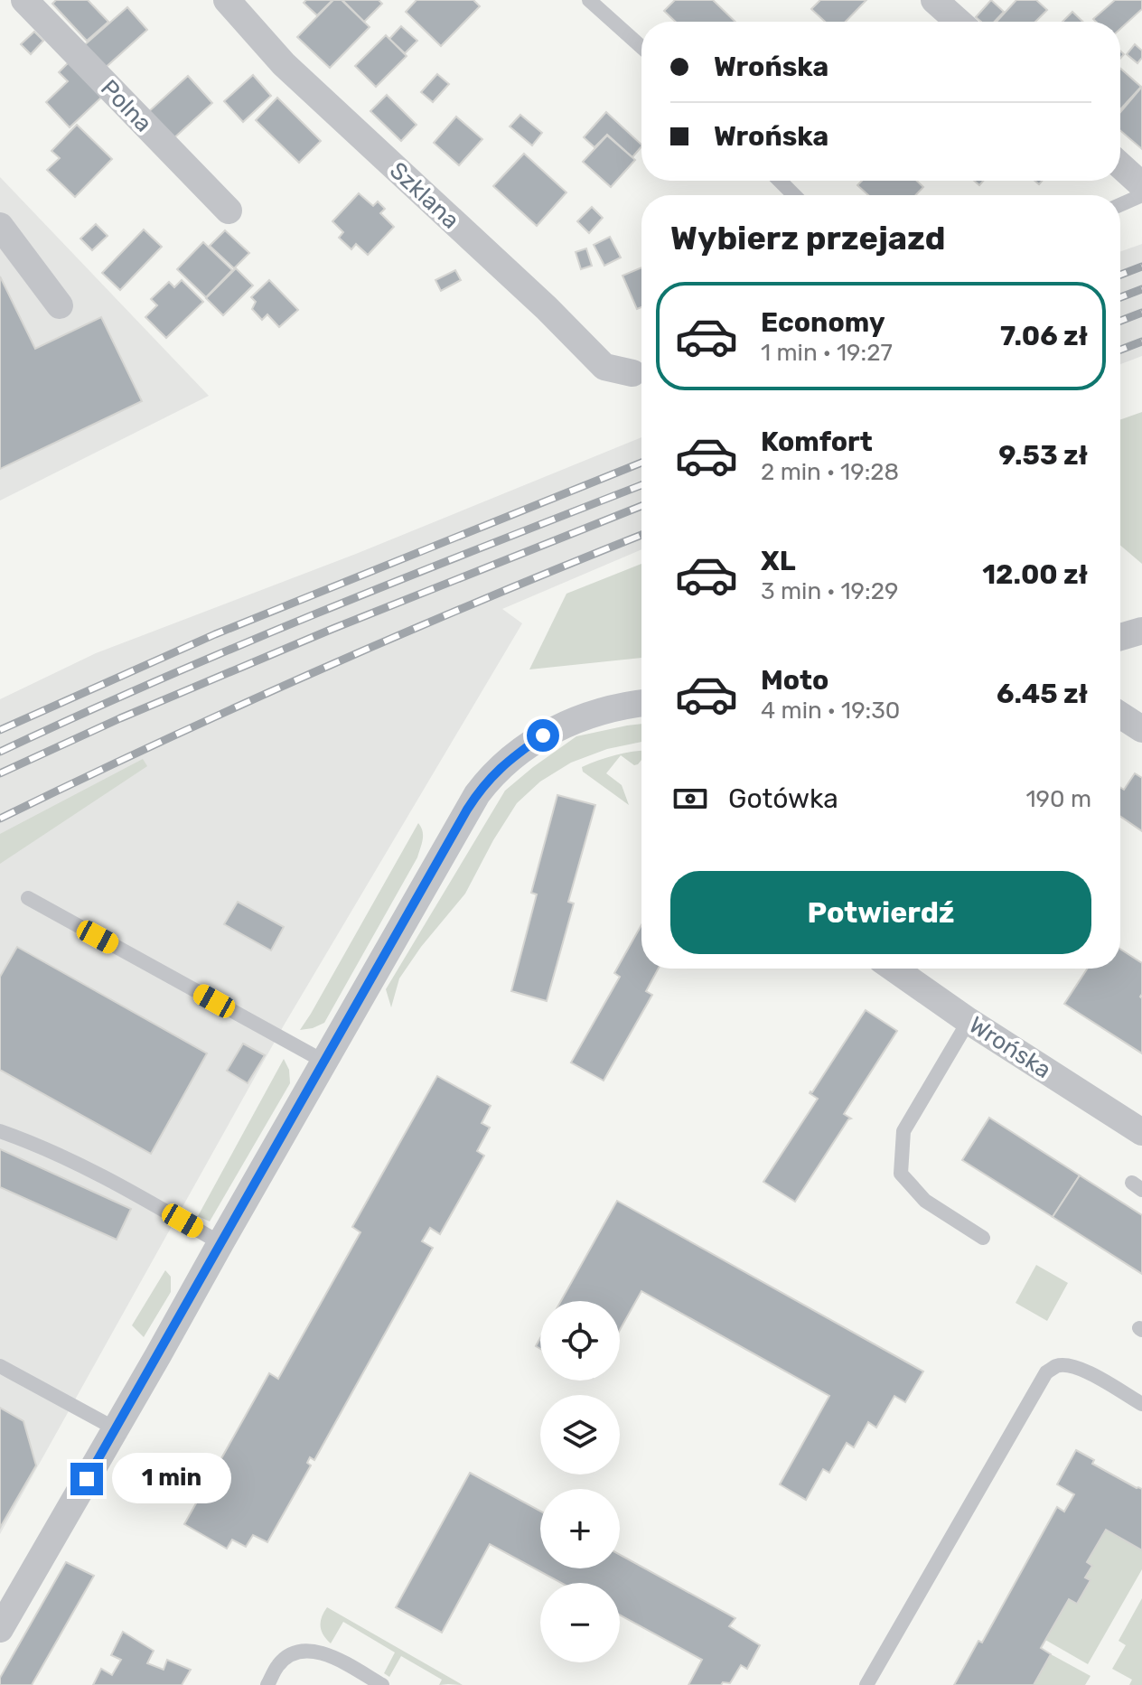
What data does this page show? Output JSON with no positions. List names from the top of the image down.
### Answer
{
  "streets": {
    "street": ["Polna", "Szklana", "Wrońska"]
  },
  "page": {
    "banner": ["Wrońska", "Wrońska"],
    "heading": "Wybierz przejazd",
    "list": [
      {
        "name": "Economy",
        "note": "1 min · 19:27",
        "value": "7.06 zł"
      },
      {
        "name": "Komfort",
        "note": "2 min · 19:28",
        "value": "9.53 zł"
      },
      {
        "name": "XL",
        "note": "3 min · 19:29",
        "value": "12.00 zł"
      },
      {
        "name": "Moto",
        "note": "4 min · 19:30",
        "value": "6.45 zł"
      }
    ],
    "pay": ["Gotówka", "190 m"],
    "buttons": "Potwierdź",
    "map_buttons": ["+", "−"],
    "bubble": "1 min"
  }
}
